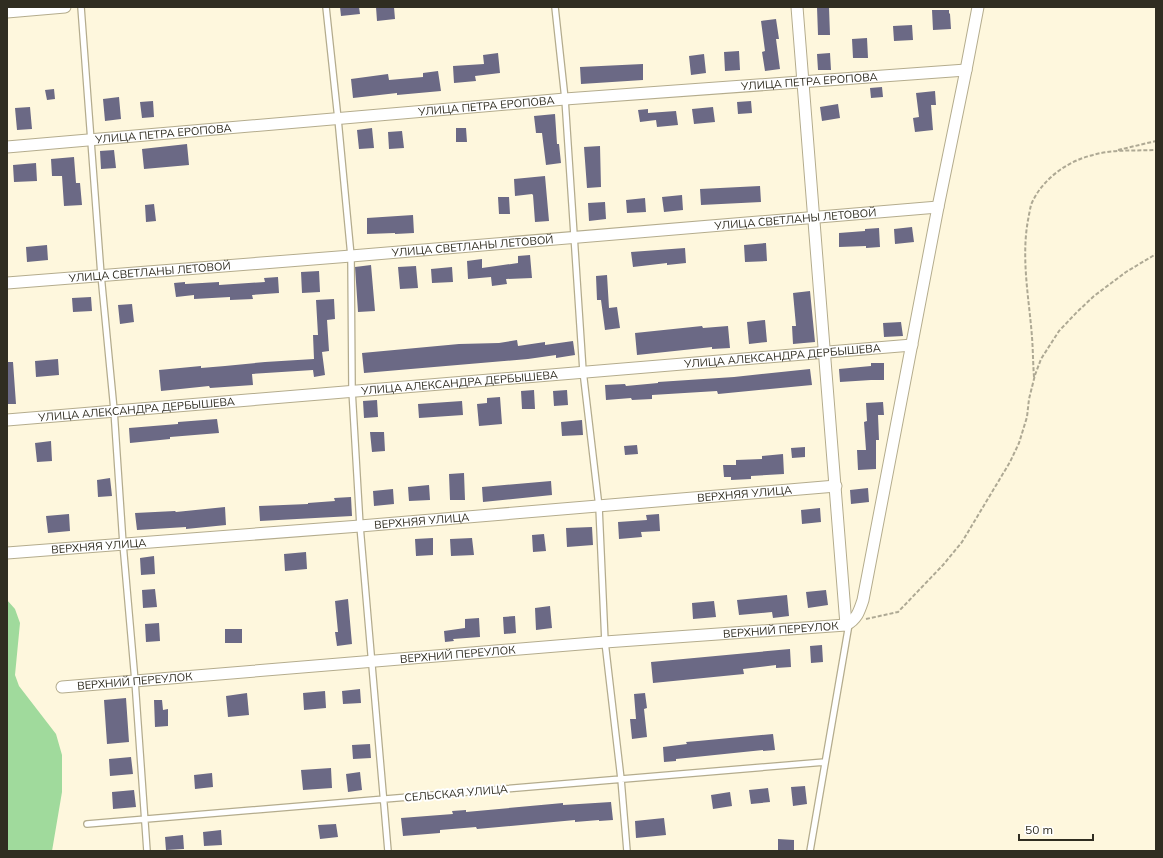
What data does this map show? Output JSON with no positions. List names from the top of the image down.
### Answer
{
  "streets": {
    "street": [
      "УЛИЦА ПЕТРА ЕРОПОВА",
      "УЛИЦА СВЕТЛАНЫ ЛЕТОВОЙ",
      "УЛИЦА АЛЕКСАНДРА ДЕРБЫШЕВА",
      "ВЕРХНЯЯ УЛИЦА",
      "ВЕРХНИЙ ПЕРЕУЛОК"
    ],
    "lane": ["СЕЛЬСКАЯ УЛИЦА"]
  },
  "scale_bar": "50 m"
}
